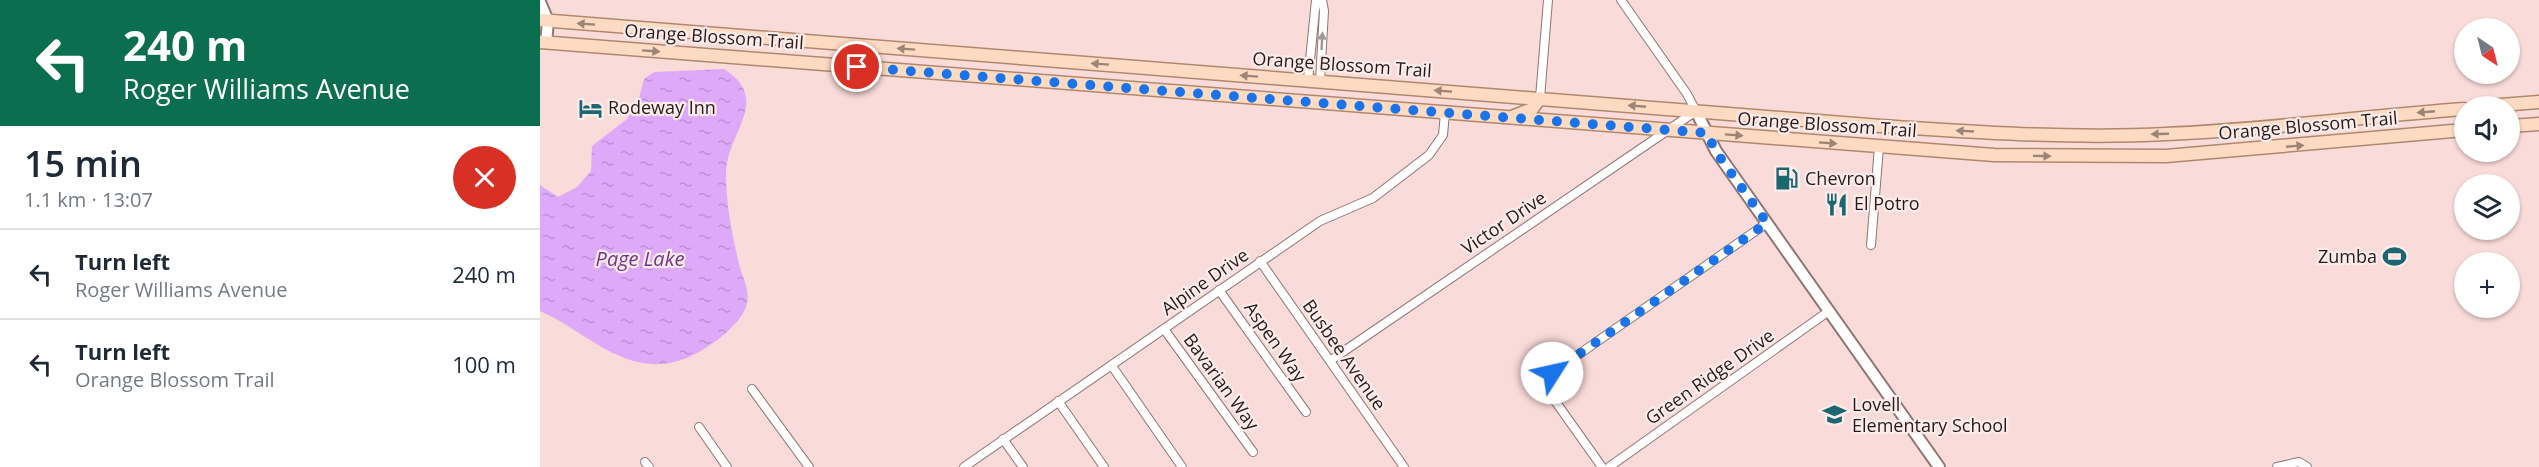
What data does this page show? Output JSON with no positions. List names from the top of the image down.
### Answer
{
  "streets": {
    "main road": ["Orange Blossom Trail"],
    "street": [
      "Victor Drive",
      "Alpine Drive",
      "Aspen Way",
      "Busbee Avenue",
      "Green Ridge Drive",
      "Bavarian Way"
    ]
  },
  "crossings": [
    ["Orange Blossom Trail", "Victor Drive"],
    ["Orange Blossom Trail", "Alpine Drive"],
    ["Victor Drive", "Busbee Avenue"],
    ["Alpine Drive", "Aspen Way"],
    ["Alpine Drive", "Busbee Avenue"],
    ["Alpine Drive", "Bavarian Way"]
  ],
  "water": ["Page Lake"],
  "places": {
    "hotel": ["Rodeway Inn"],
    "fuel station": ["Chevron"],
    "restaurant": ["El Potro"],
    "sports": ["Zumba"],
    "school or university": ["Lovell Elementary School"]
  },
  "north": "bottom right",
  "page": {
    "turn": ["240 m", "Roger Williams Avenue"],
    "map_buttons": "+",
    "heading": ["15 min", "1.1 km · 13:07"],
    "list": [
      {
        "name": "Turn left",
        "note": "Roger Williams Avenue",
        "value": "240 m"
      },
      {
        "name": "Turn left",
        "note": "Orange Blossom Trail",
        "value": "100 m"
      }
    ]
  }
}
